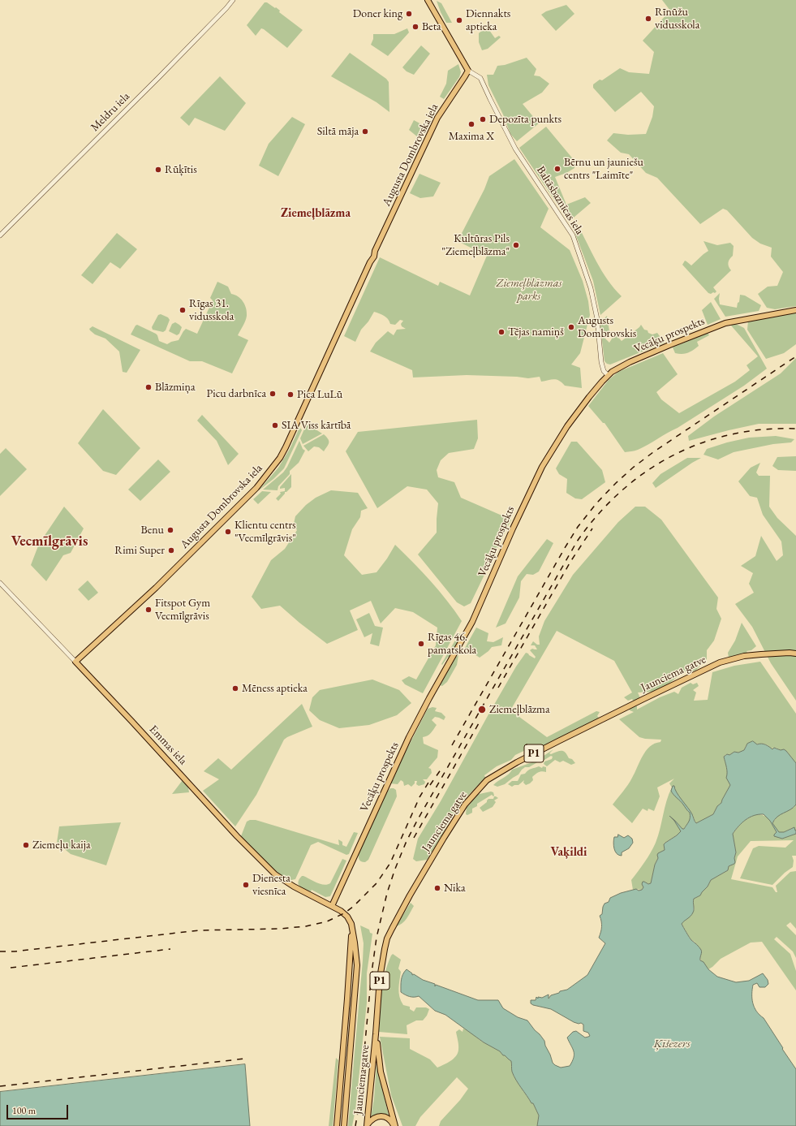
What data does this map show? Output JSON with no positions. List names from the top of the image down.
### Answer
{
  "streets": {
    "main road": [
      "Augusta Dombrovska iela",
      "Vecāķu prospekts",
      "Jaunciema gatve",
      "Emmas iela",
      "P1"
    ],
    "street": ["Meldru iela", "Baltāsbaznīcas iela"]
  },
  "crossings": [
    ["Augusta Dombrovska iela", "Baltāsbaznīcas iela"],
    ["Augusta Dombrovska iela", "Emmas iela"],
    ["Baltāsbaznīcas iela", "Vecāķu prospekts"],
    ["Vecāķu prospekts", "Emmas iela"],
    ["Jaunciema gatve", "P1"]
  ],
  "districts": ["Ziemeļblāzma", "Vecmīlgrāvis", "Vaķildi"],
  "water": ["Ķīšezers"],
  "parks": ["Ziemeļblāzmas parks"],
  "places": [
    "Doner king",
    "Rīnūžu vidusskola",
    "Diennakts aptieka",
    "Beta",
    "Depozīta punkts",
    "Maxima X",
    "Siltā māja",
    "Bērnu un jauniešu centrs \"Laimīte\"",
    "Rūķītis",
    "Kultūras Pils \"Ziemeļblāzma\"",
    "Rīgas 31. vidusskola",
    "Augusts Dombrovskis",
    "Tējas namiņš",
    "Blāzmiņa",
    "Picu darbnīca",
    "Pica LuLū",
    "SIA Viss kārtībā",
    "Benu",
    "Klientu centrs \"Vecmīlgrāvis\"",
    "Rimi Super",
    "Fitspot Gym Vecmīlgrāvis",
    "Rīgas 46. pamatskola",
    "Mēness aptieka",
    "Ziemeļblāzma",
    "Ziemeļu kaija",
    "Dienesta viesnīca",
    "Nika"
  ],
  "scale_bar": "100 m"
}
